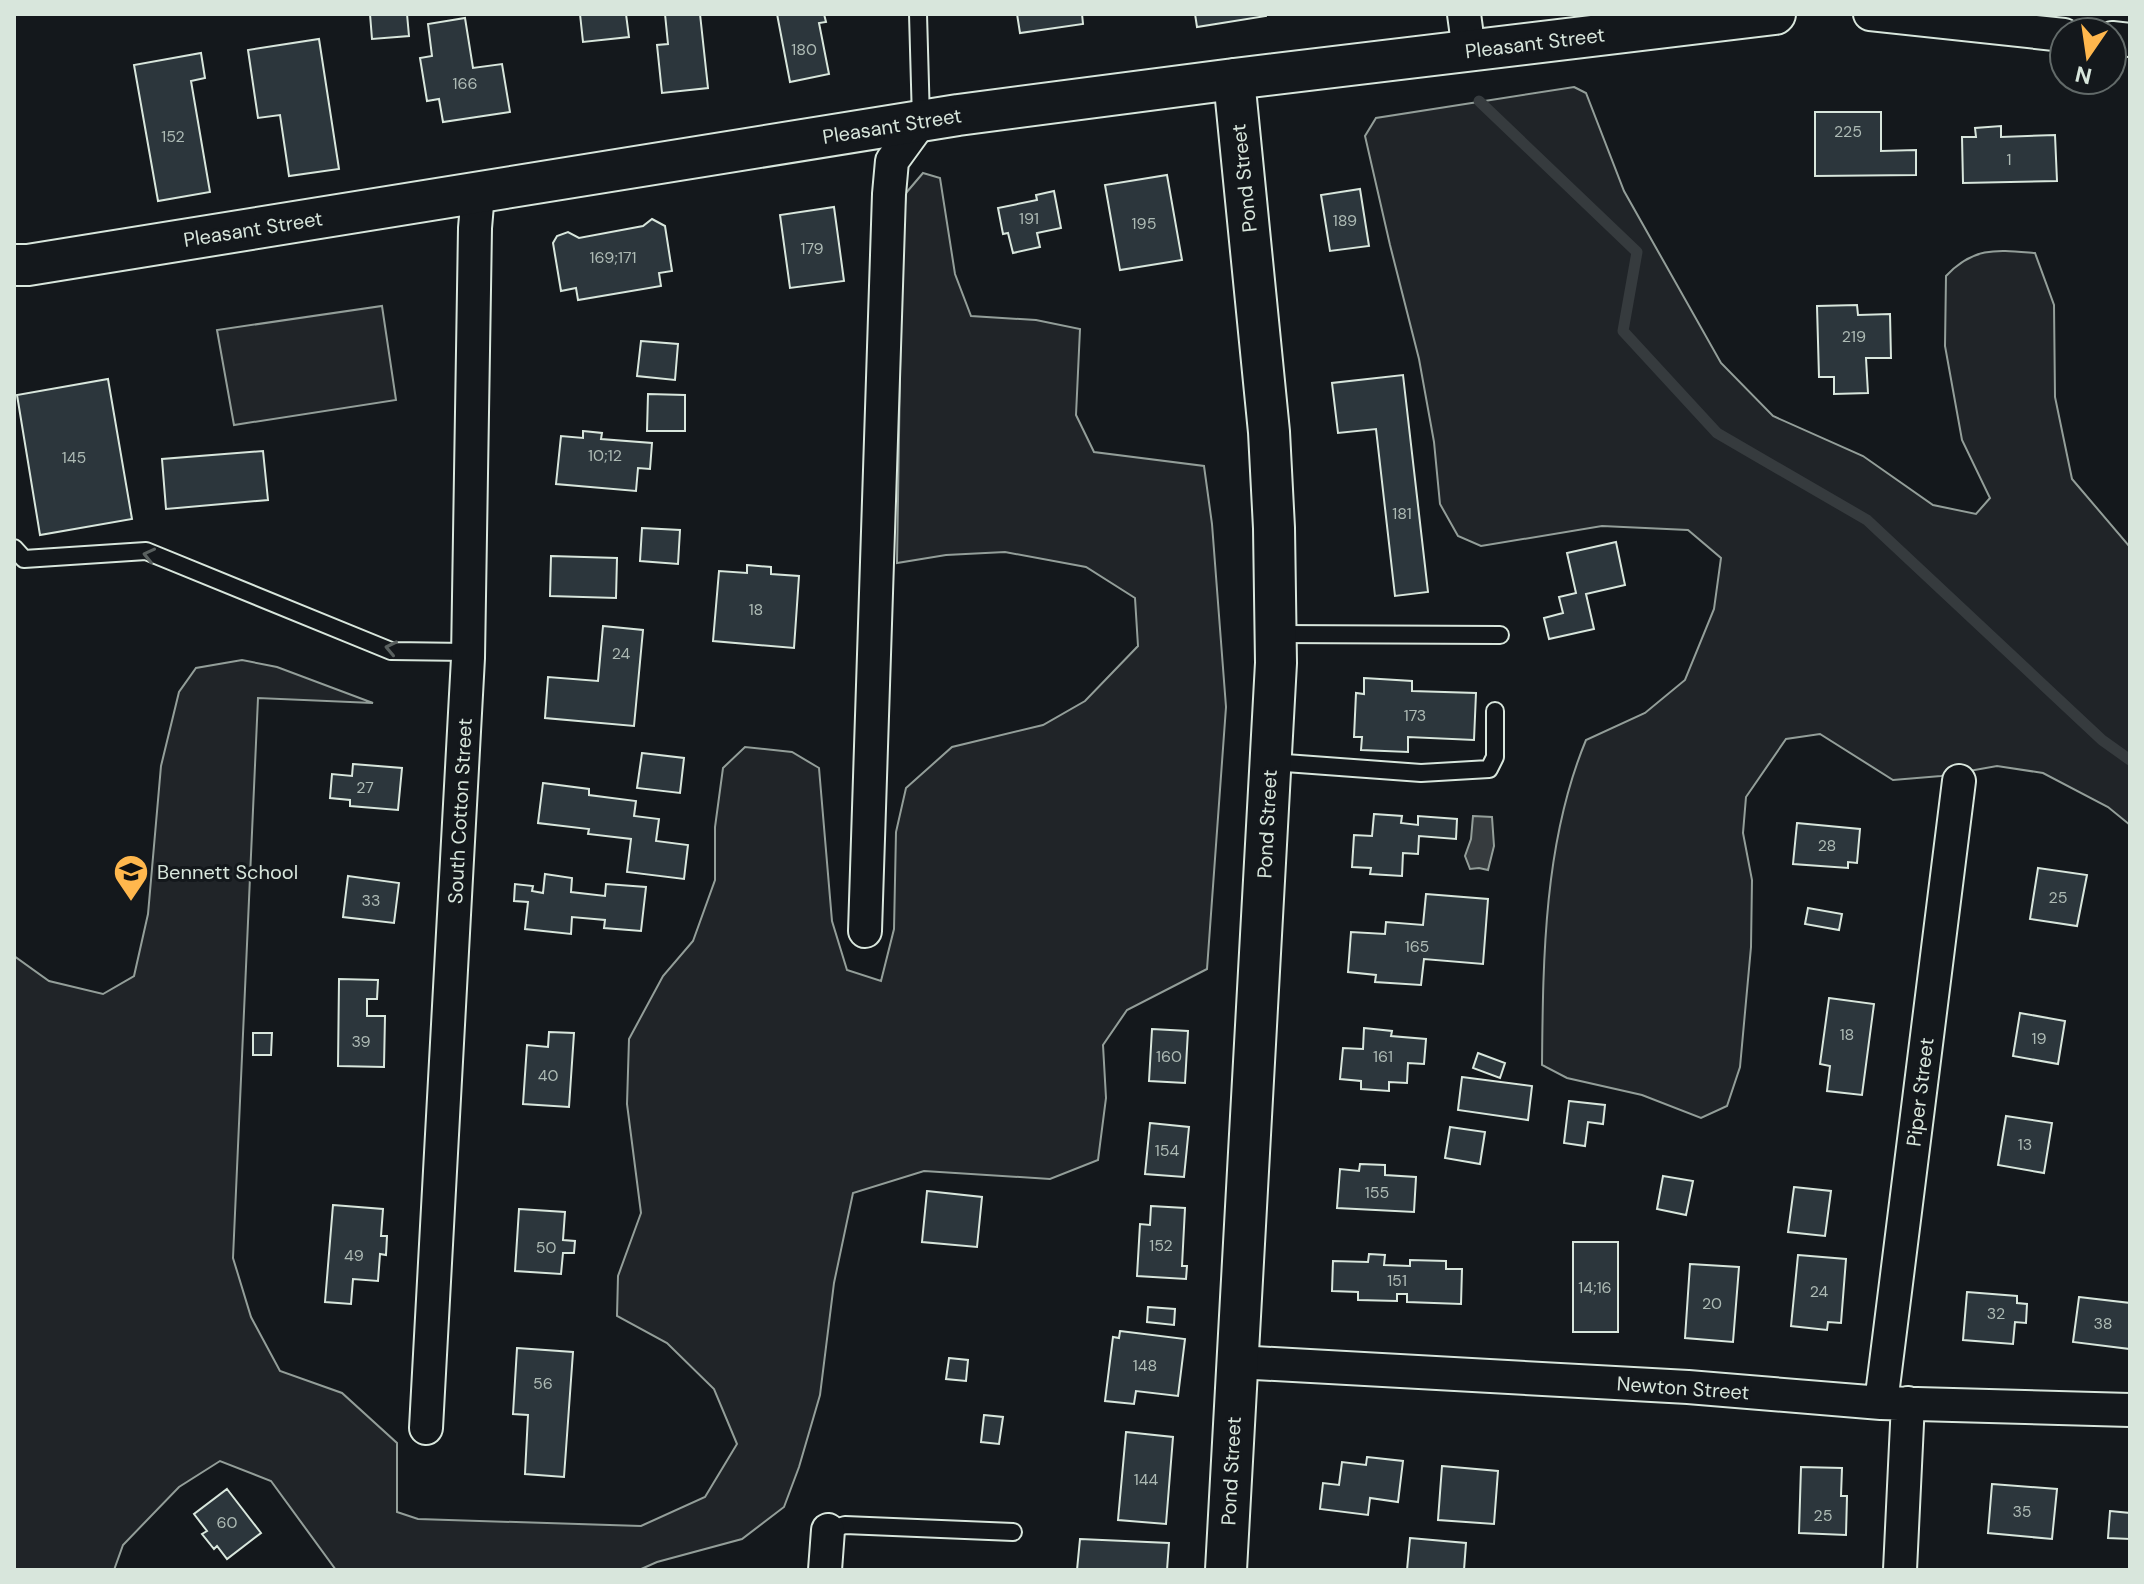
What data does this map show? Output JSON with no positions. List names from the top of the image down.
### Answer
{
  "streets": {
    "street": [
      "Pleasant Street",
      "Pond Street",
      "South Cotton Street",
      "Piper Street",
      "Newton Street"
    ]
  },
  "crossings": [
    ["Pleasant Street", "Pond Street"],
    ["Pleasant Street", "South Cotton Street"],
    ["Pond Street", "Newton Street"],
    ["Piper Street", "Newton Street"]
  ],
  "places": {
    "school or university": ["Bennett School"]
  },
  "house_numbers": [
    "180",
    "166",
    "225",
    "152",
    "1",
    "191",
    "189",
    "195",
    "179",
    "169;171",
    "219",
    "10;12",
    "145",
    "181",
    "18",
    "24",
    "173",
    "27",
    "28",
    "25",
    "33",
    "165",
    "18",
    "19",
    "39",
    "160",
    "161",
    "40",
    "13",
    "154",
    "155",
    "152",
    "50",
    "49",
    "151",
    "14;16",
    "24",
    "20",
    "32",
    "38",
    "148",
    "56",
    "144",
    "35",
    "25",
    "60"
  ],
  "north": "bottom"
}
